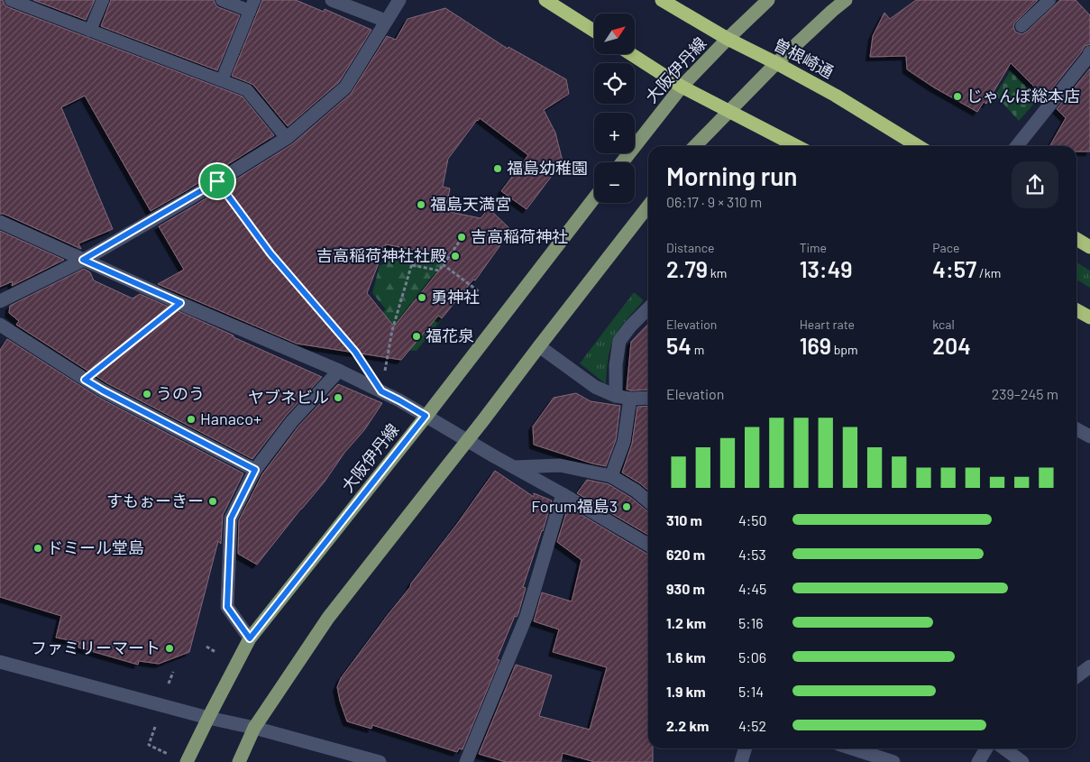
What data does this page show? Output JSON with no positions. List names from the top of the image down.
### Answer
{
  "streets": {
    "highway": ["曽根崎通"],
    "main road": ["大阪伊丹線"]
  },
  "crossings": [
    ["曽根崎通", "大阪伊丹線"]
  ],
  "places": [
    "じゃんぼ総本店",
    "福島幼稚園",
    "福島天満宮",
    "吉高稲荷神社",
    "吉高稲荷神社社殿",
    "勇神社",
    "福花泉",
    "うのう",
    "ヤブネビル",
    "Hanaco+",
    "すもぉーきー",
    "Forum福島3",
    "ドミール堂島",
    "ファミリーマート"
  ],
  "north": "top right",
  "page": {
    "map_buttons": ["+", "−"],
    "heading": ["Morning run", "06:17 · 9 × 310 m"],
    "stats": [
      ["Distance", "2.79 km"],
      ["Time", "13:49"],
      ["Pace", "4:57 /km"],
      ["Elevation", "54 m"],
      ["Heart rate", "169 bpm"],
      ["kcal", "204"]
    ],
    "chart": ["Elevation", "239–245 m"],
    "list": [
      {
        "name": "310 m",
        "note": "4:50"
      },
      {
        "name": "620 m",
        "note": "4:53"
      },
      {
        "name": "930 m",
        "note": "4:45"
      },
      {
        "name": "1.2 km",
        "note": "5:16"
      },
      {
        "name": "1.6 km",
        "note": "5:06"
      },
      {
        "name": "1.9 km",
        "note": "5:14"
      },
      {
        "name": "2.2 km",
        "note": "4:52"
      }
    ]
  }
}
